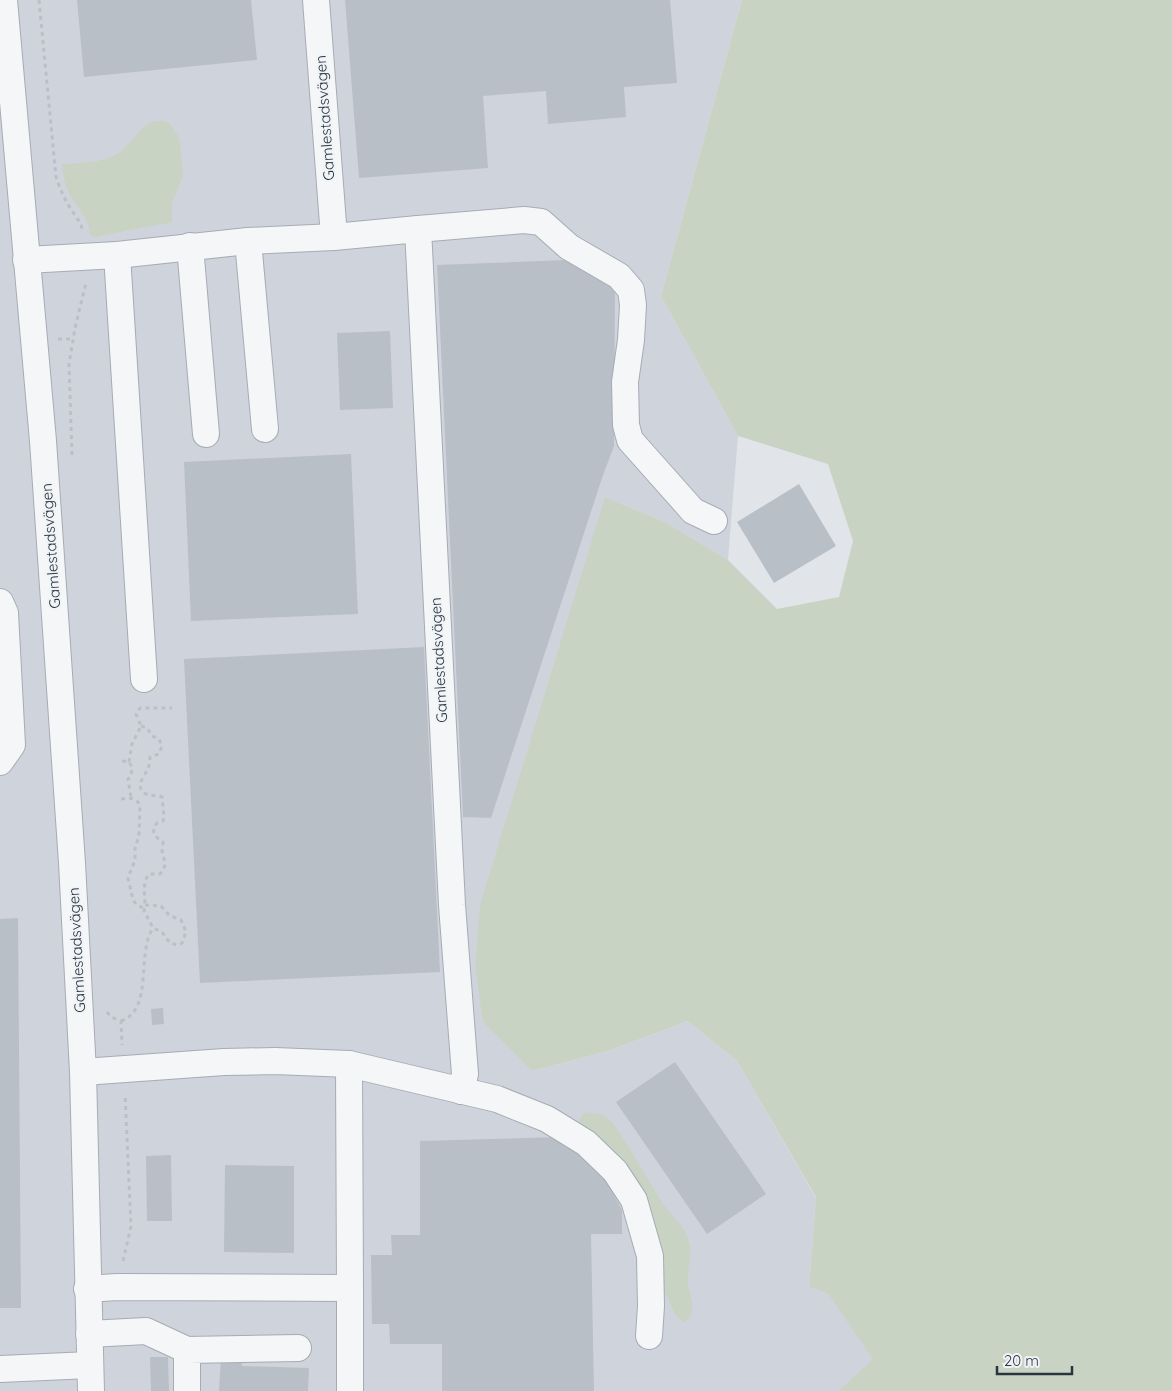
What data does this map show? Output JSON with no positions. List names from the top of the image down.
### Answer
{
  "streets": {
    "street": ["Gamlestadsvägen"]
  },
  "scale_bar": "20 m"
}
